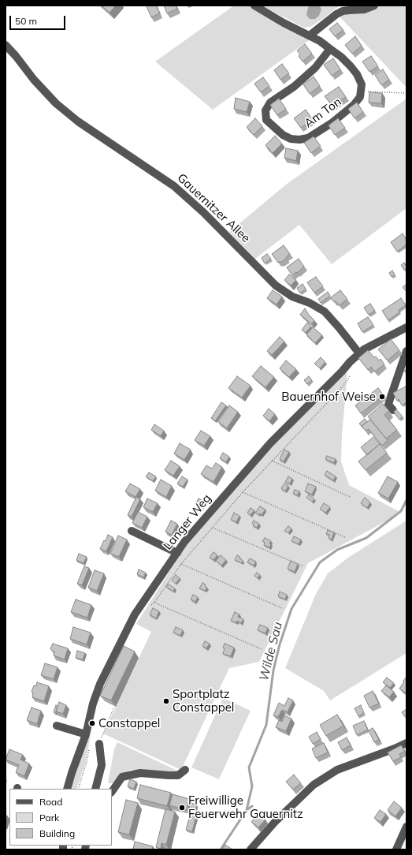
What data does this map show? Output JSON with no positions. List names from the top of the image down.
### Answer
{
  "streets": {
    "street": ["Am Ton", "Gauernitzer Allee", "Langer Weg"]
  },
  "crossings": [
    ["Gauernitzer Allee", "Langer Weg"]
  ],
  "water": ["Wilde Sau"],
  "places": [
    "Bauernhof Weise",
    "Sportplatz Constappel",
    "Constappel",
    "Freiwillige Feuerwehr Gauernitz"
  ],
  "legend": ["Road", "Park", "Building"],
  "scale_bar": "50 m"
}
